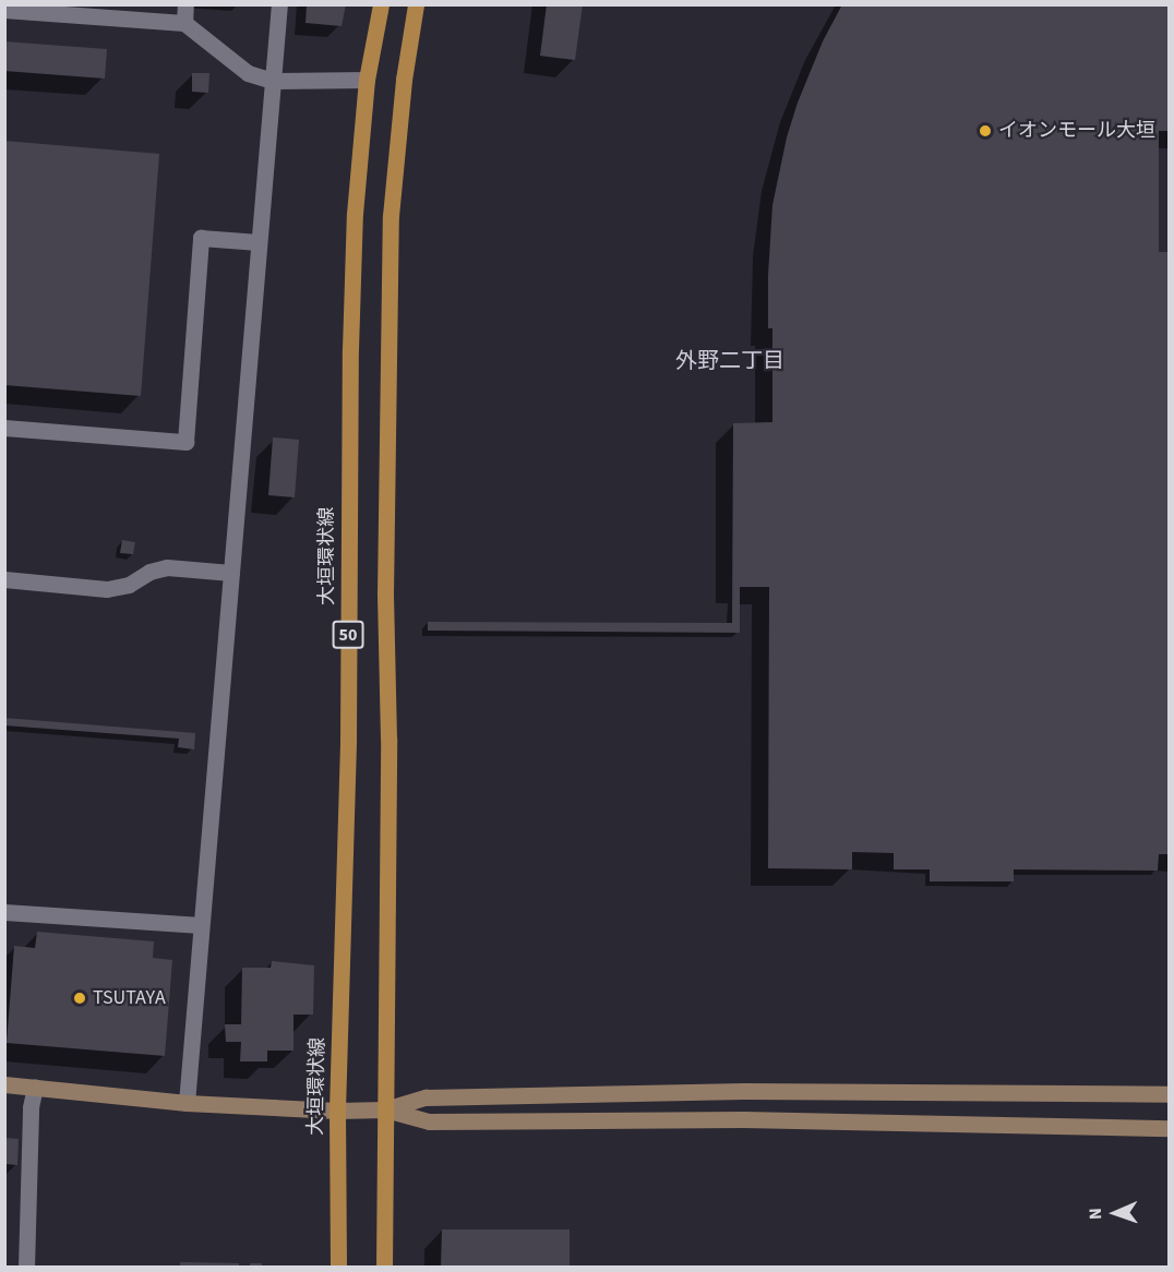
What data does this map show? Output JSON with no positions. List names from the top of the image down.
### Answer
{
  "streets": {
    "main road": ["大垣環状線", "50"]
  },
  "districts": ["外野二丁目"],
  "places": ["イオンモール大垣", "TSUTAYA"],
  "north": "left"
}
